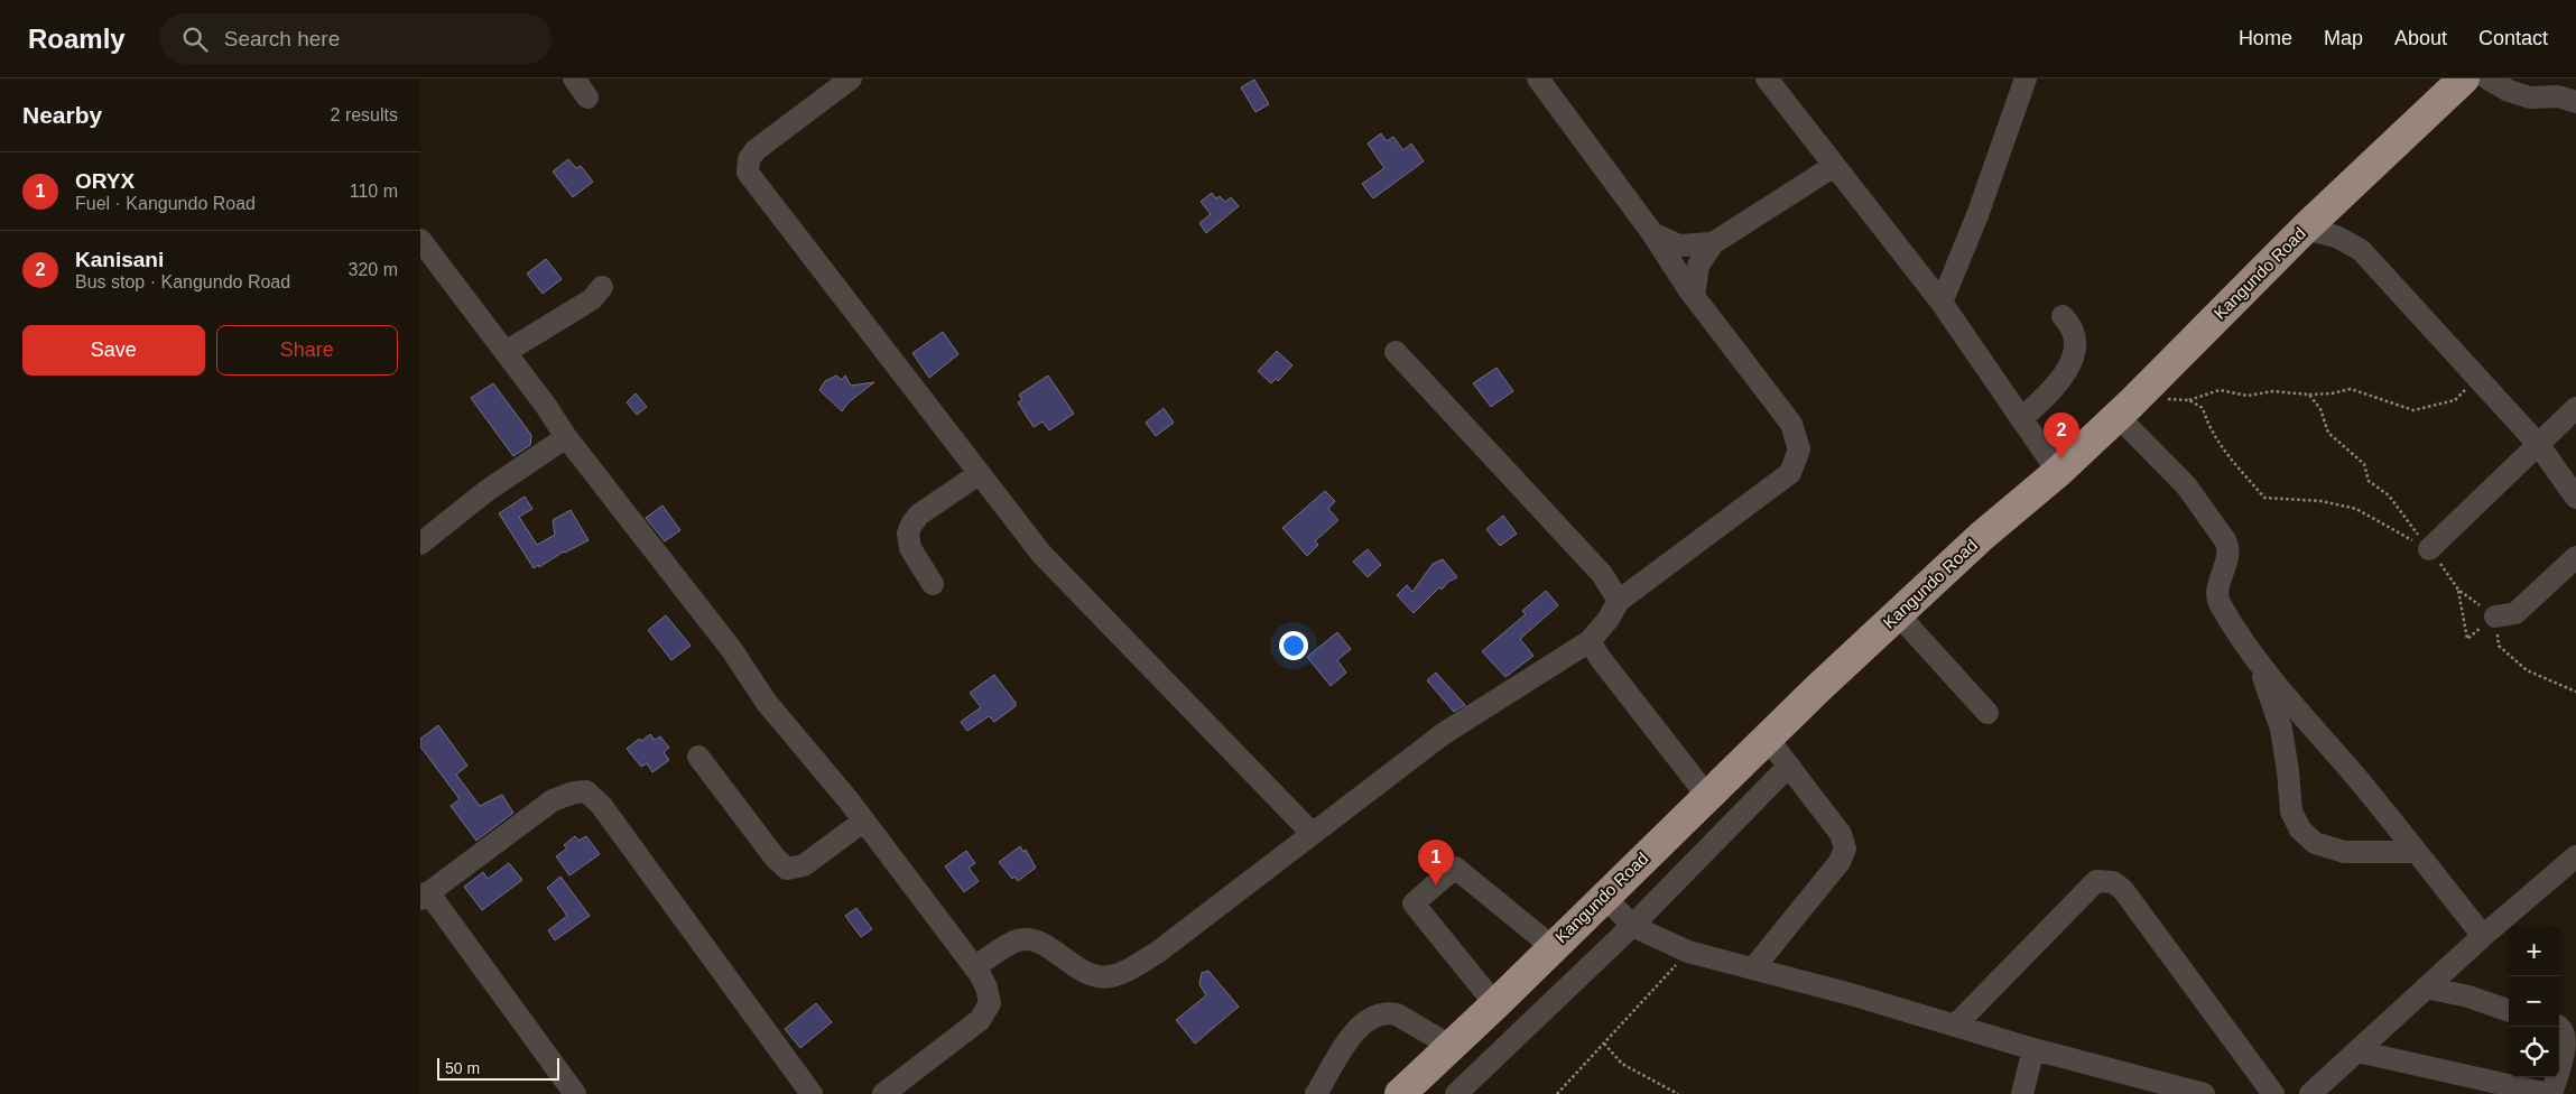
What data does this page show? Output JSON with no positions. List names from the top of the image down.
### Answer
{
  "streets": {
    "highway": ["Kangundo Road"]
  },
  "scale_bar": "50 m",
  "page": {
    "header": "Roamly",
    "search": "Search here",
    "nav": [
      "Home",
      "Map",
      "About",
      "Contact"
    ],
    "heading": ["Nearby", "2 results"],
    "list": [
      {
        "mark": "1",
        "name": "ORYX",
        "note": "Fuel · Kangundo Road",
        "value": "110 m"
      },
      {
        "mark": "2",
        "name": "Kanisani",
        "note": "Bus stop · Kangundo Road",
        "value": "320 m"
      }
    ],
    "buttons": ["Save", "Share"],
    "pins": ["2", "1"],
    "map_buttons": ["+", "−"],
    "scale": "50 m"
  }
}
